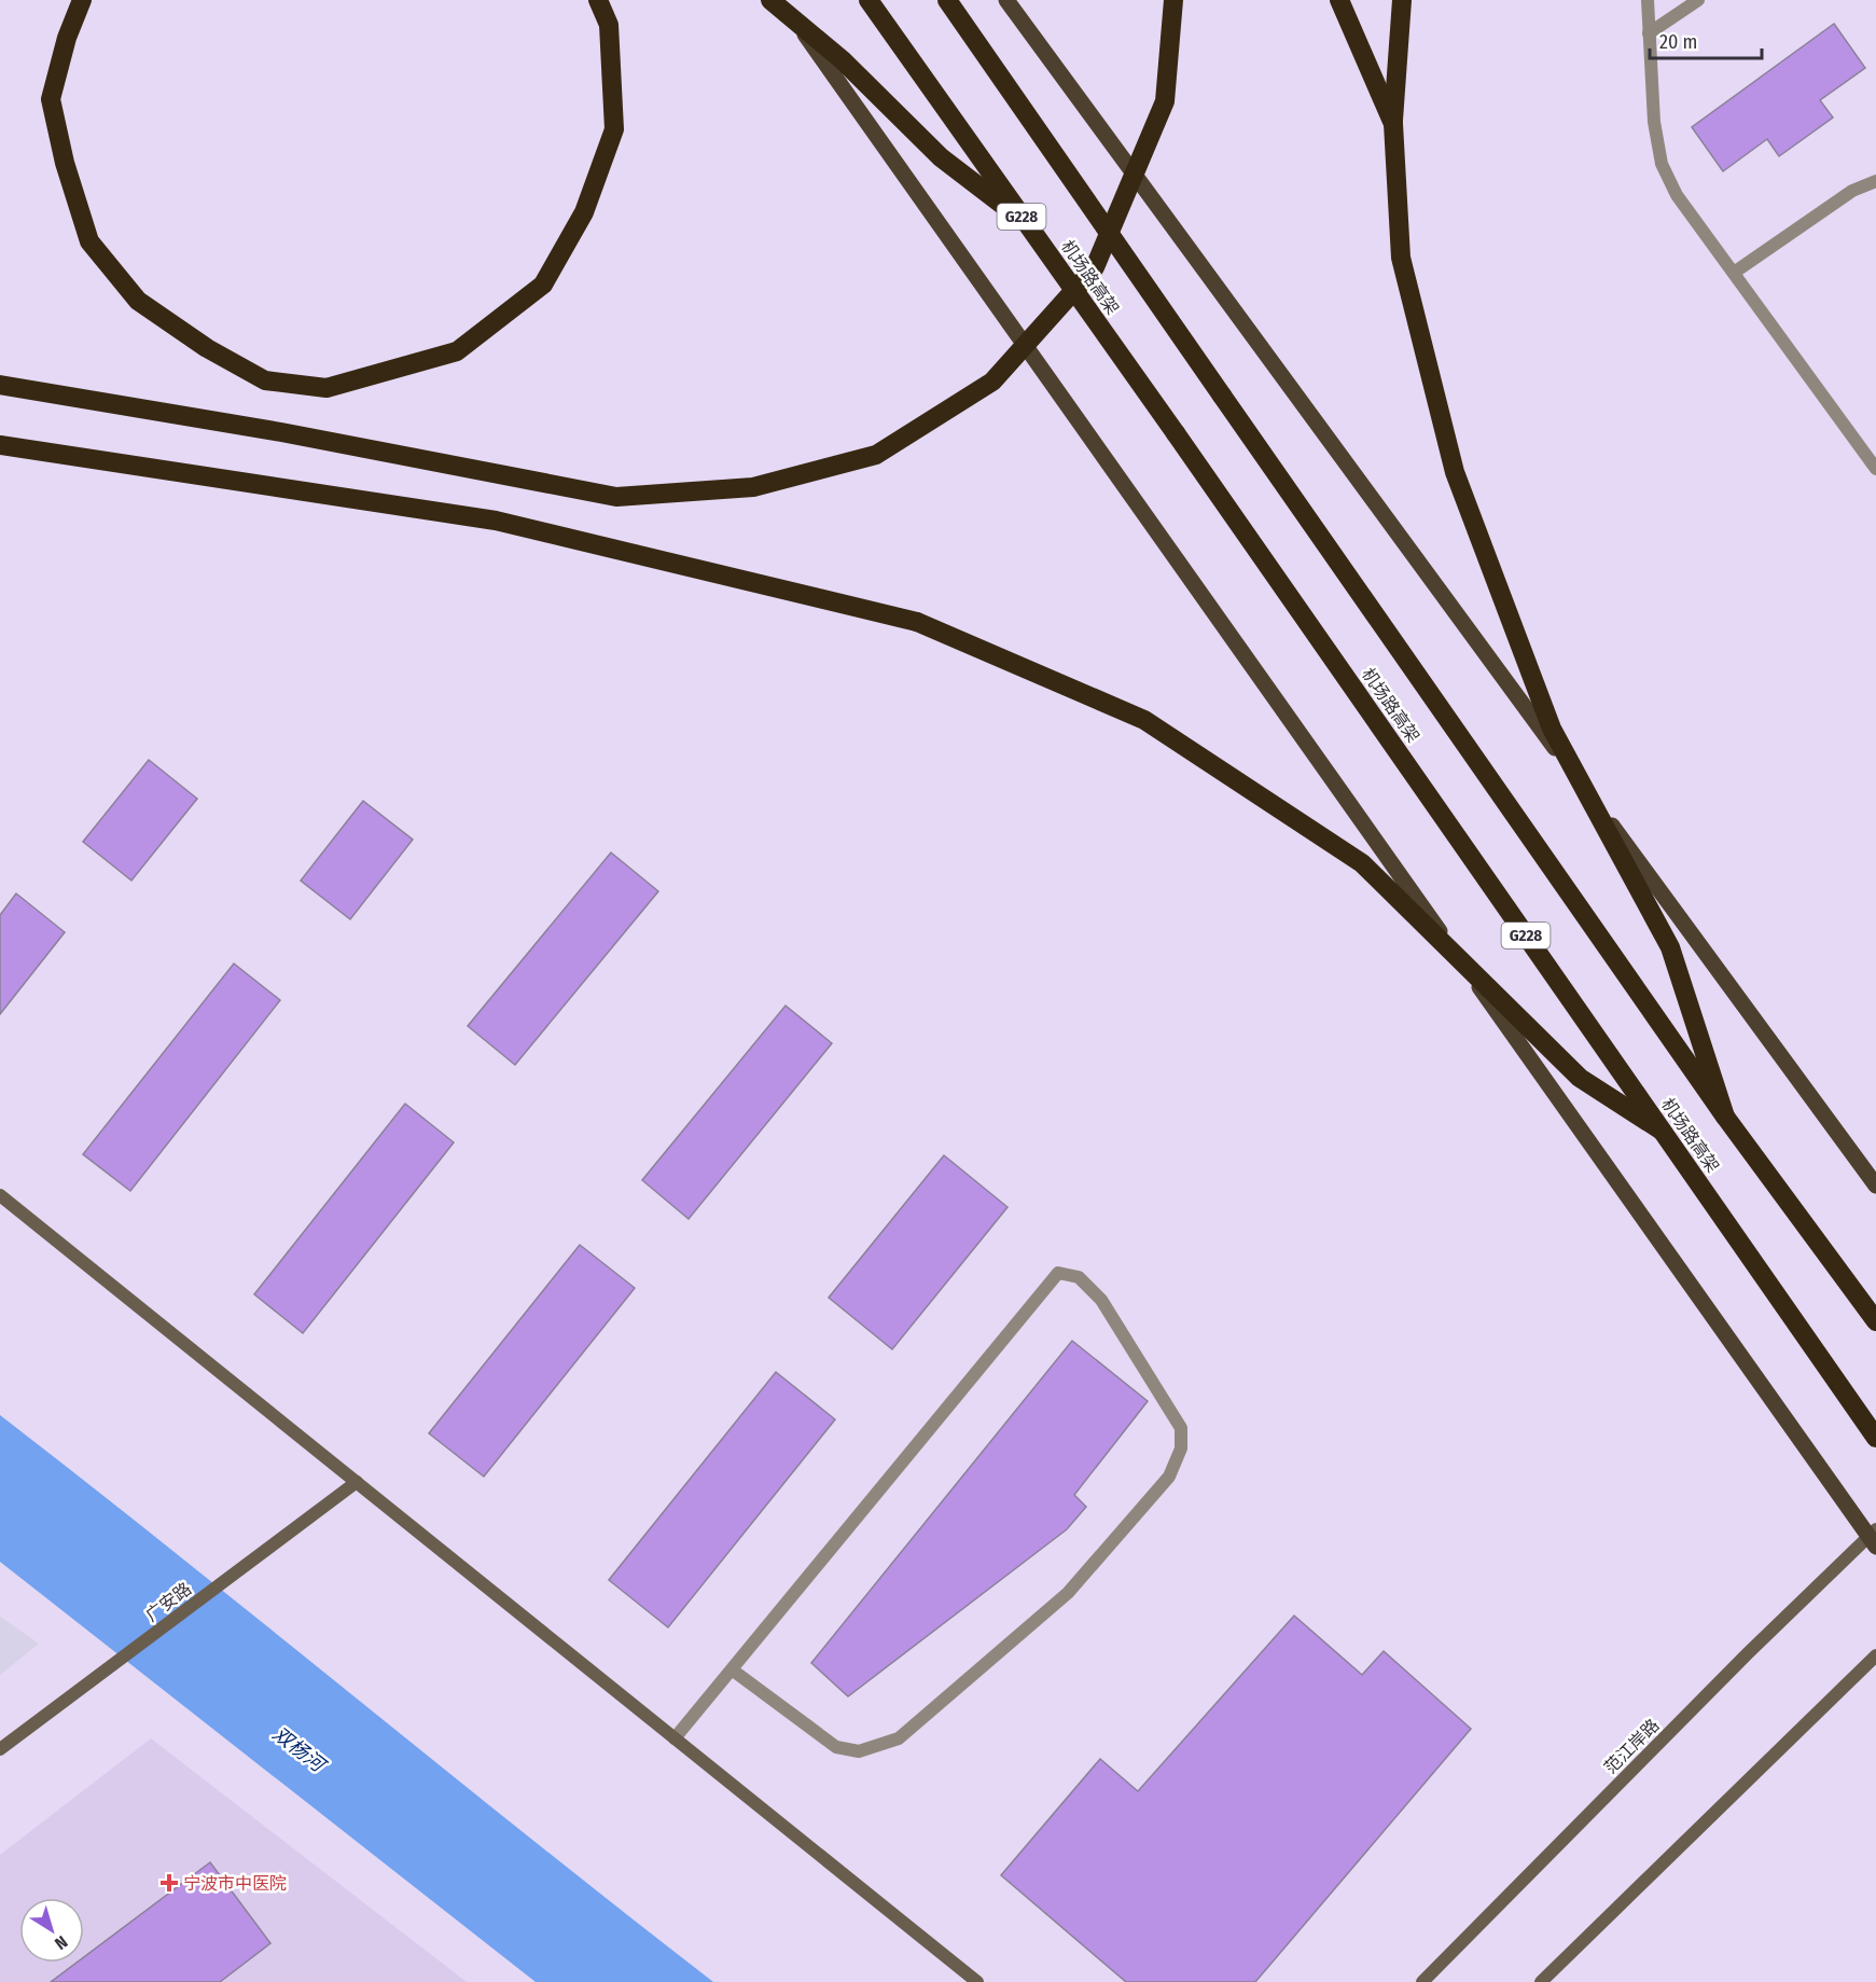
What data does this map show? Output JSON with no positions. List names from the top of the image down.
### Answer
{
  "streets": {
    "highway": ["G228", "机场路高架"],
    "street": ["广安路", "范江岸路"]
  },
  "water": ["双杨河"],
  "places": {
    "health": ["宁波市中医院"]
  },
  "scale_bar": "20 m",
  "north": "bottom right"
}
